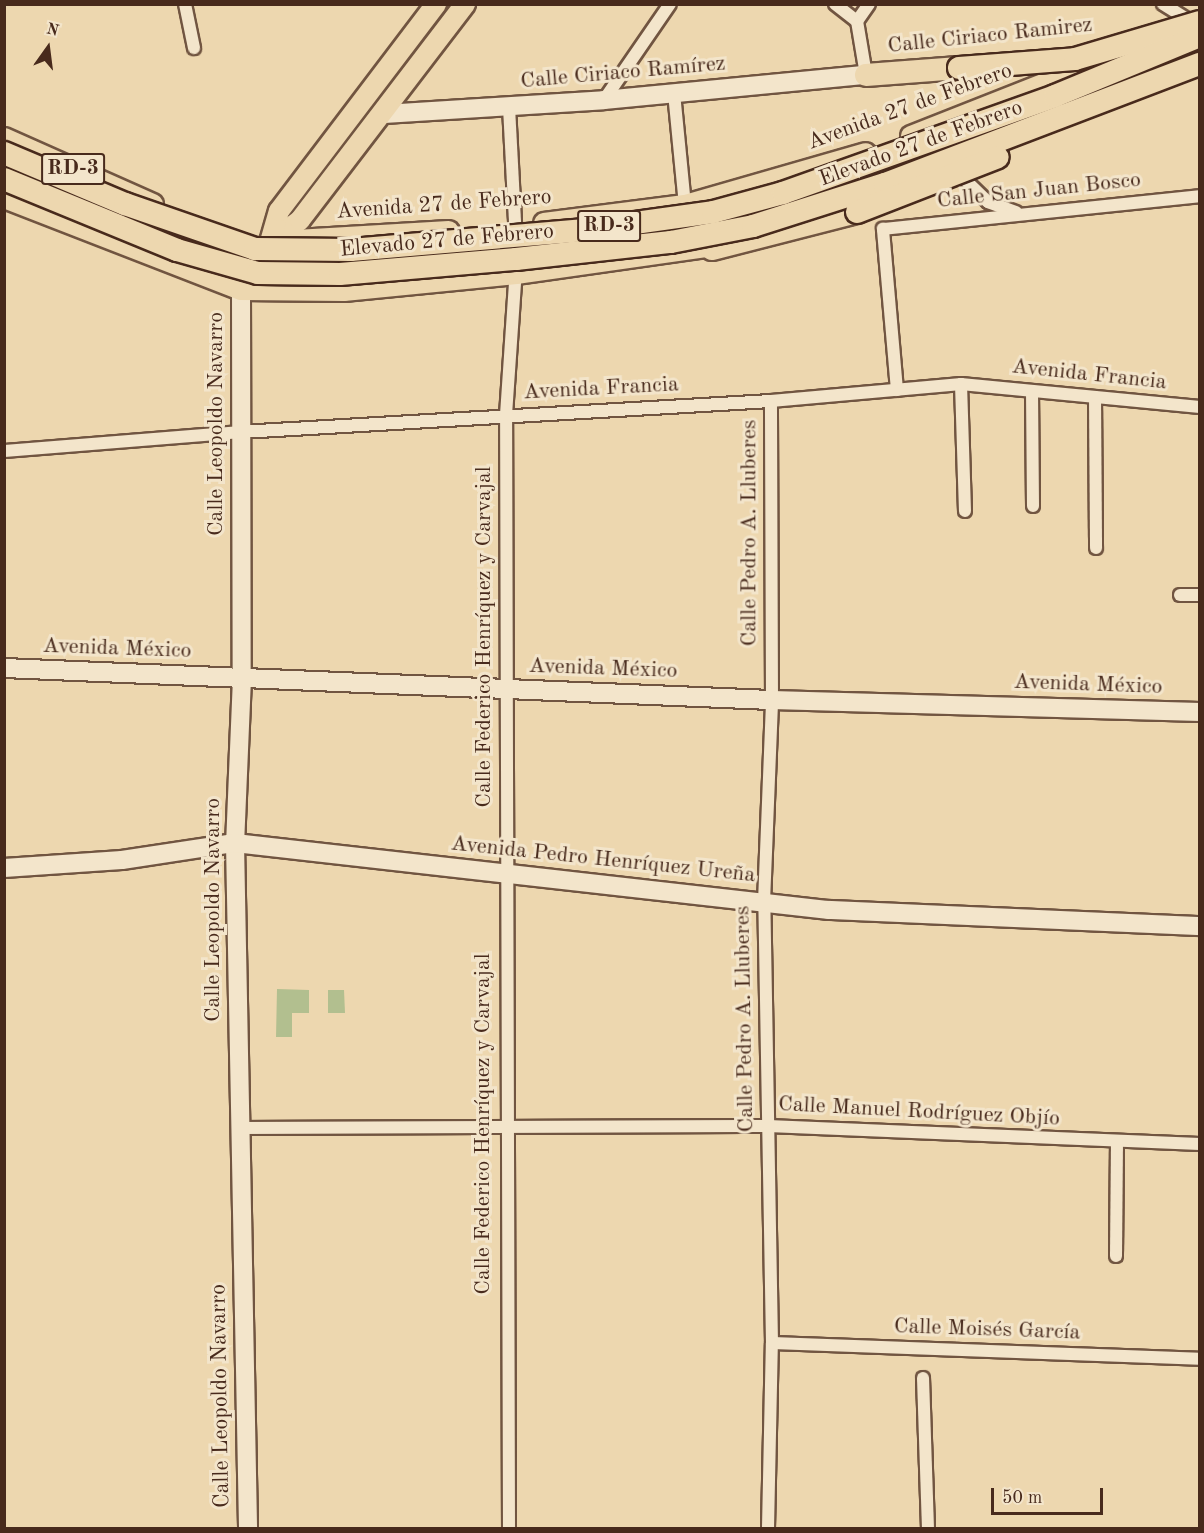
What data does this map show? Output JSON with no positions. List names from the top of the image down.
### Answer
{
  "streets": {
    "highway": ["Elevado 27 de Febrero", "RD-3"],
    "main road": [
      "Calle Ciriaco Ramírez",
      "Avenida 27 de Febrero",
      "Calle Leopoldo Navarro",
      "Avenida México",
      "Avenida Pedro Henríquez Ureña"
    ],
    "street": [
      "Calle Ciriaco Ramirez",
      "Calle San Juan Bosco",
      "Avenida Francia",
      "Calle Pedro A. Lluberes",
      "Calle Federico Henríquez y Carvajal",
      "Calle Manuel Rodríguez Objío",
      "Calle Moisés García"
    ]
  },
  "crossings": [
    ["Calle Ciriaco Ramirez", "Calle Ciriaco Ramírez"],
    ["Calle Ciriaco Ramirez", "Avenida 27 de Febrero"],
    ["Calle Ciriaco Ramírez", "Calle Federico Henríquez y Carvajal"],
    ["Avenida 27 de Febrero", "Elevado 27 de Febrero"],
    ["Avenida 27 de Febrero", "Calle Federico Henríquez y Carvajal"],
    ["RD-3", "Calle Leopoldo Navarro"],
    ["RD-3", "Calle Federico Henríquez y Carvajal"],
    ["Calle San Juan Bosco", "Avenida Francia"],
    ["Avenida Francia", "Calle Leopoldo Navarro"],
    ["Avenida Francia", "Calle Pedro A. Lluberes"],
    ["Avenida Francia", "Calle Federico Henríquez y Carvajal"],
    ["Calle Leopoldo Navarro", "Avenida México"],
    ["Calle Leopoldo Navarro", "Avenida Pedro Henríquez Ureña"],
    ["Calle Leopoldo Navarro", "Calle Manuel Rodríguez Objío"],
    ["Calle Pedro A. Lluberes", "Avenida México"],
    ["Calle Pedro A. Lluberes", "Avenida Pedro Henríquez Ureña"],
    ["Calle Pedro A. Lluberes", "Calle Manuel Rodríguez Objío"],
    ["Calle Pedro A. Lluberes", "Calle Moisés García"],
    ["Calle Federico Henríquez y Carvajal", "Avenida México"],
    ["Calle Federico Henríquez y Carvajal", "Avenida Pedro Henríquez Ureña"],
    ["Calle Federico Henríquez y Carvajal", "Calle Manuel Rodríguez Objío"]
  ],
  "scale_bar": "50 m",
  "north": "top"
}
